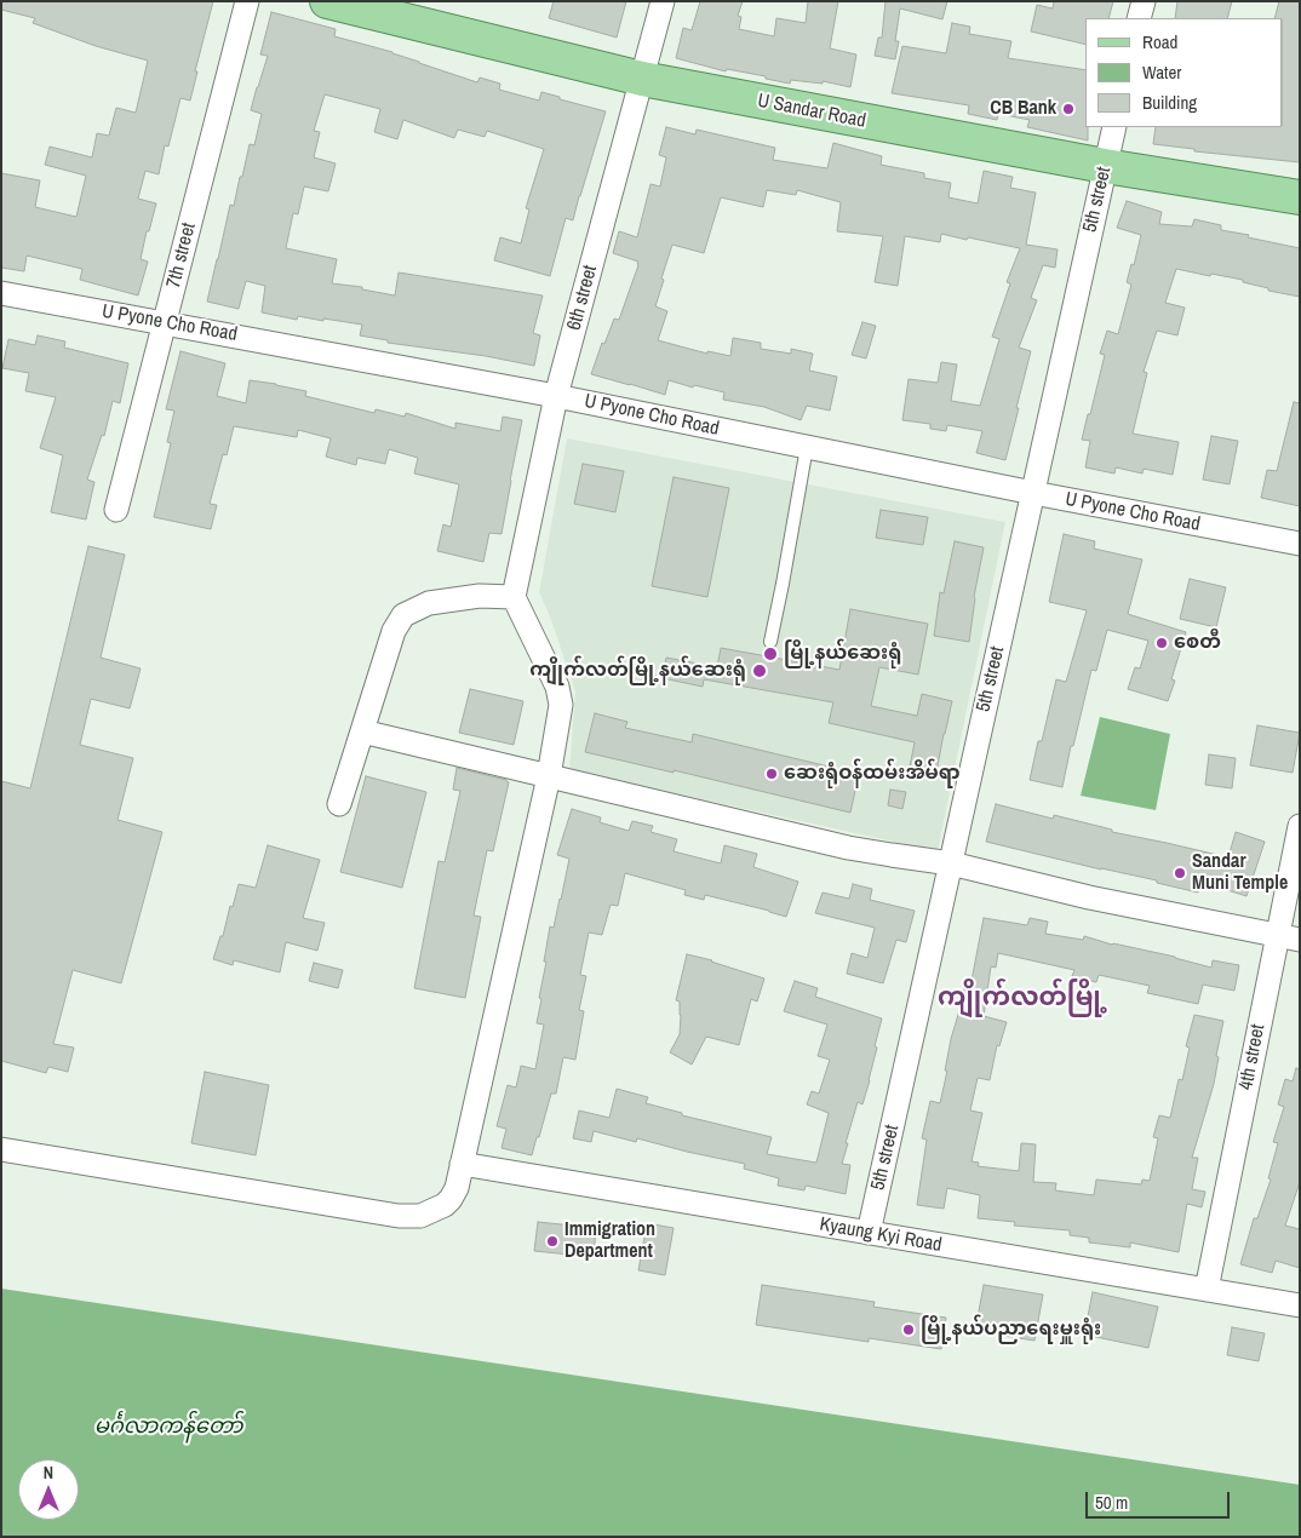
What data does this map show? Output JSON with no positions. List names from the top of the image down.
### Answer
{
  "streets": {
    "main road": ["U Sandar Road"],
    "street": [
      "5th street",
      "7th street",
      "6th street",
      "U Pyone Cho Road",
      "4th street",
      "Kyaung Kyi Road"
    ]
  },
  "crossings": [
    ["U Sandar Road", "5th street"],
    ["U Sandar Road", "6th street"],
    ["5th street", "U Pyone Cho Road"],
    ["5th street", "Kyaung Kyi Road"],
    ["7th street", "U Pyone Cho Road"],
    ["6th street", "U Pyone Cho Road"],
    ["4th street", "Kyaung Kyi Road"]
  ],
  "districts": ["ကျိုက်လတ်မြို့"],
  "water": ["မင်္ဂလာကန်တော်"],
  "places": [
    "CB Bank",
    "စေတီ",
    "မြို့နယ်ဆေးရုံ",
    "ကျိုက်လတ်မြို့နယ်ဆေးရုံ",
    "ဆေးရုံဝန်ထမ်းအိမ်ရာ",
    "Sandar Muni Temple",
    "Immigration Department",
    "မြို့နယ်ပညာရေးမှူးရုံး"
  ],
  "legend": ["Road", "Water", "Building"],
  "scale_bar": "50 m",
  "north": "top"
}
